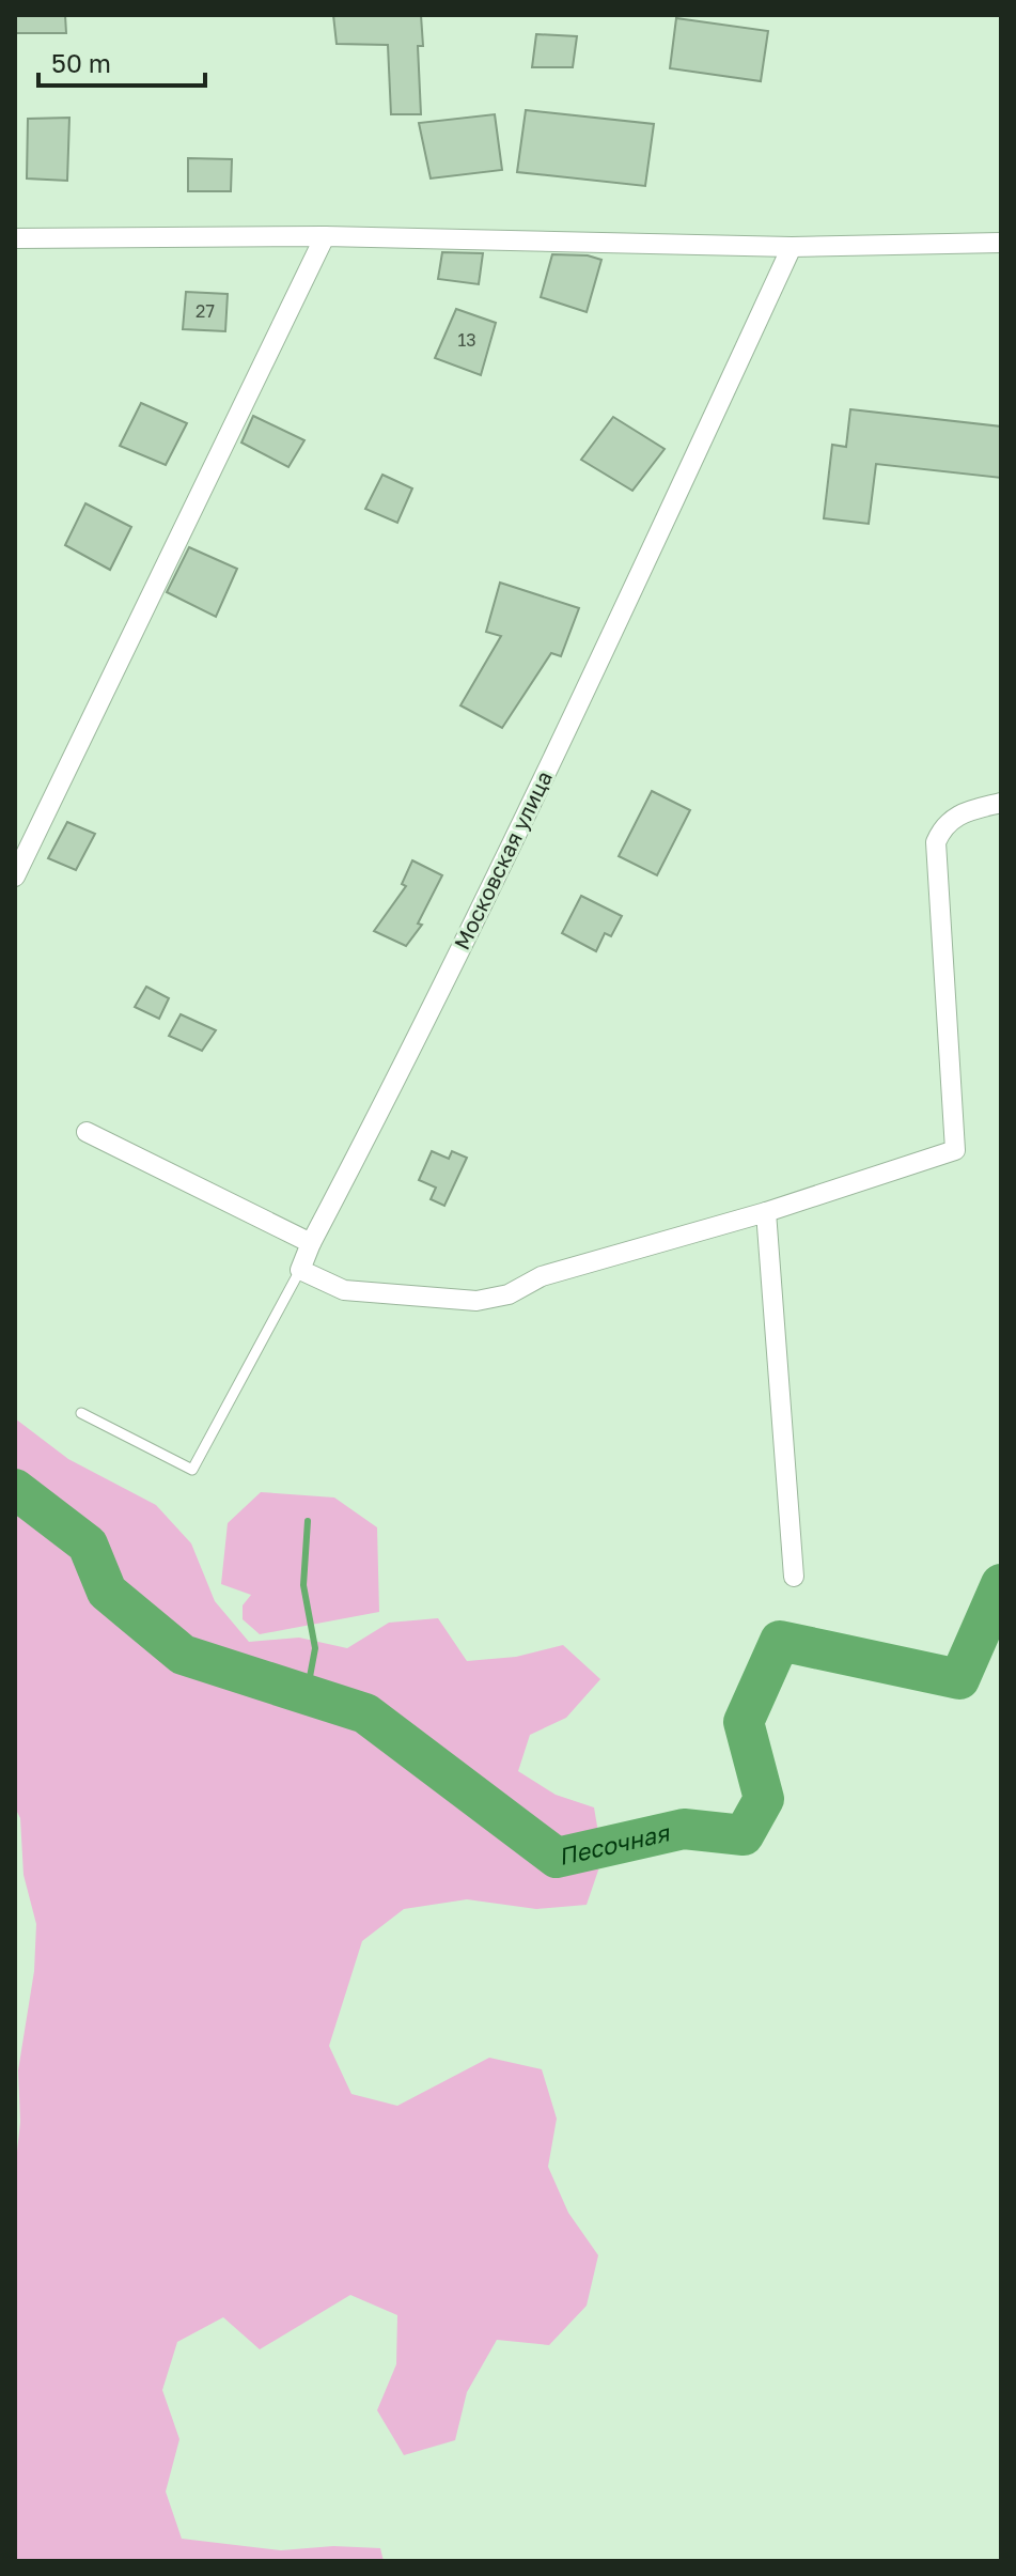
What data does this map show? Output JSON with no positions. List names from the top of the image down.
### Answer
{
  "streets": {
    "street": ["Московская улица"]
  },
  "water": ["Песочная"],
  "house_numbers": ["27", "13"],
  "scale_bar": "50 m"
}
